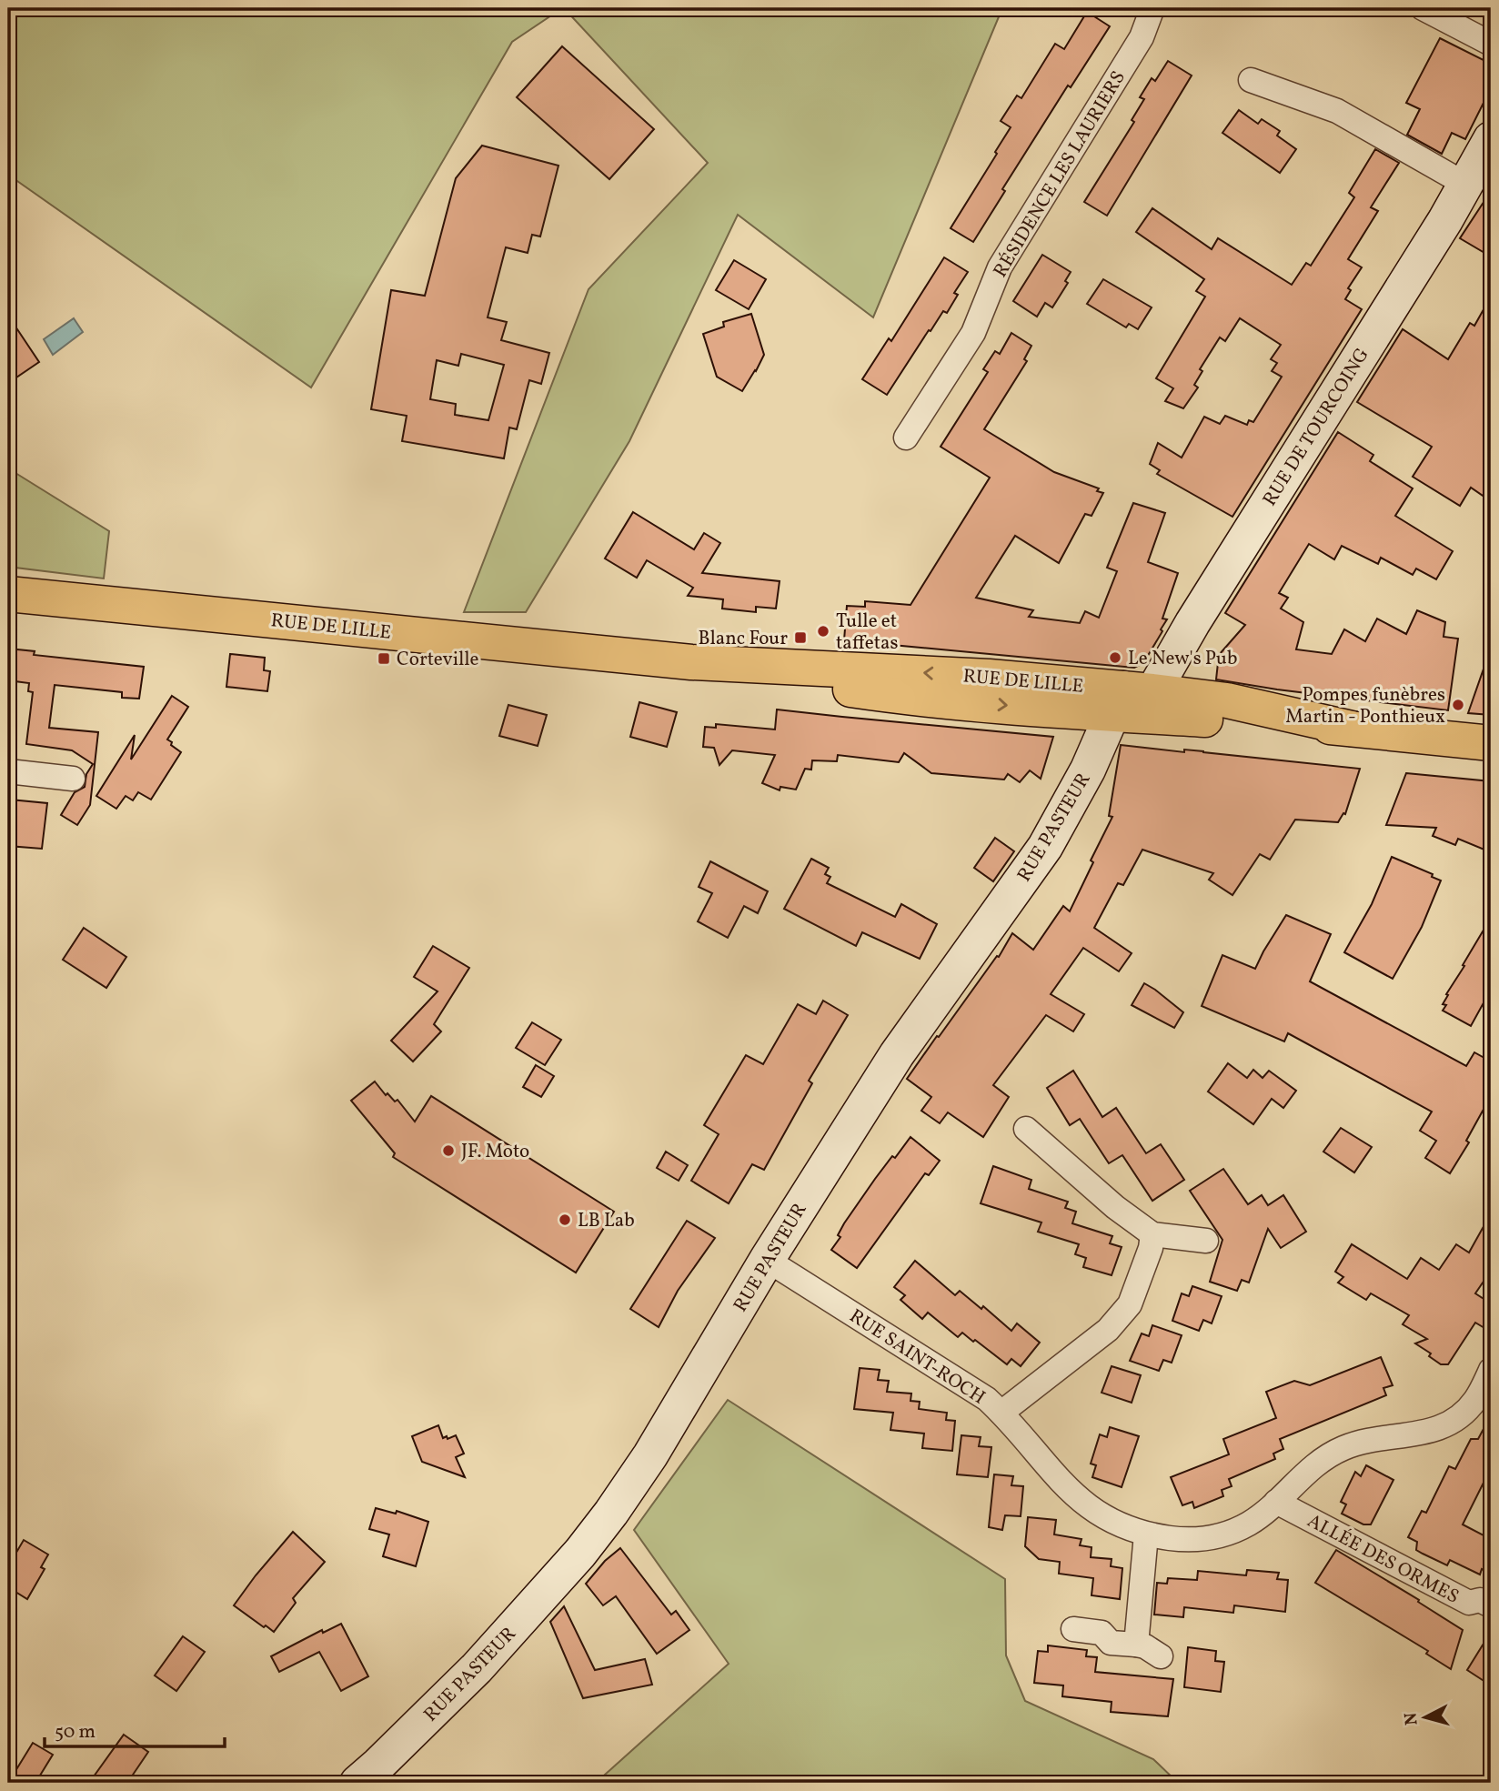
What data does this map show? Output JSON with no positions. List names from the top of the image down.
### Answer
{
  "streets": {
    "main road": ["RUE DE TOURCOING", "RUE DE LILLE", "RUE PASTEUR"],
    "street": ["RÉSIDENCE LES LAURIERS", "RUE SAINT-ROCH", "ALLÉE DES ORMES"]
  },
  "crossings": [
    ["RUE DE TOURCOING", "RUE DE LILLE"],
    ["RUE DE TOURCOING", "RUE PASTEUR"],
    ["RUE DE LILLE", "RUE PASTEUR"],
    ["RUE PASTEUR", "RUE SAINT-ROCH"],
    ["RUE SAINT-ROCH", "ALLÉE DES ORMES"]
  ],
  "places": {
    "other": [
      "Tulle et taffetas",
      "Le New's Pub",
      "Pompes funèbres Martin - Ponthieux",
      "JF. Moto",
      "LB Lab"
    ],
    "transit": ["Blanc Four", "Corteville"]
  },
  "scale_bar": "50 m",
  "north": "left"
}
